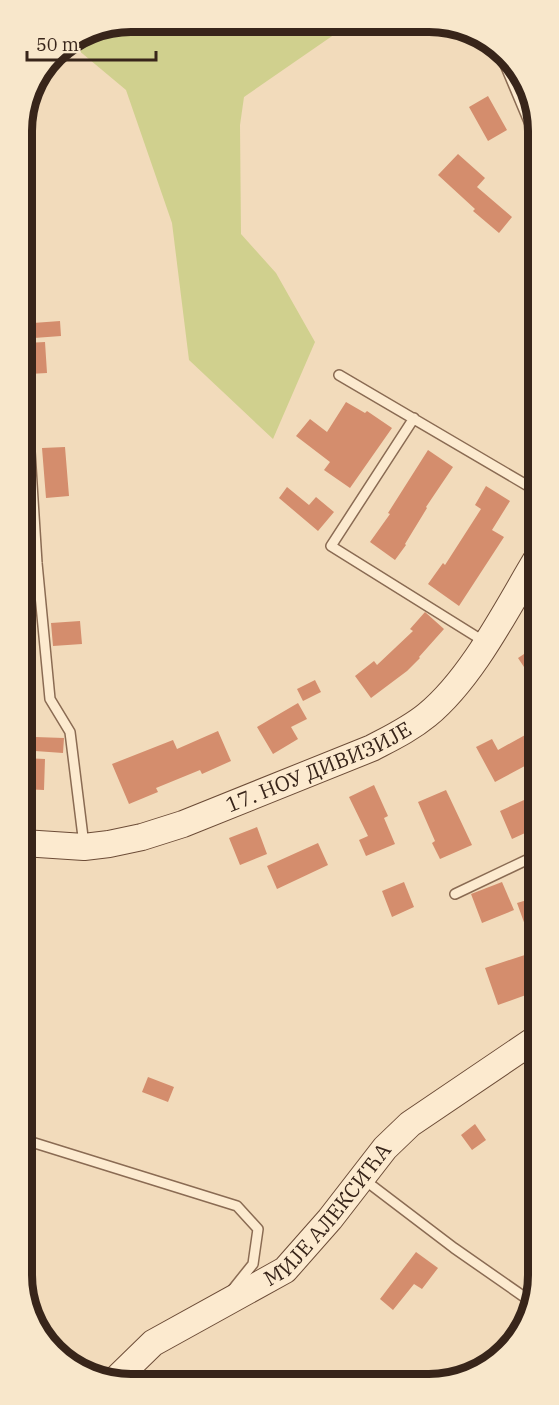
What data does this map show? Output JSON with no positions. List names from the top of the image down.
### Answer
{
  "streets": {
    "street": ["17. НОУ ДИВИЗИЈЕ", "МИЈЕ АЛЕКСИЋА"]
  },
  "scale_bar": "50 m"
}
